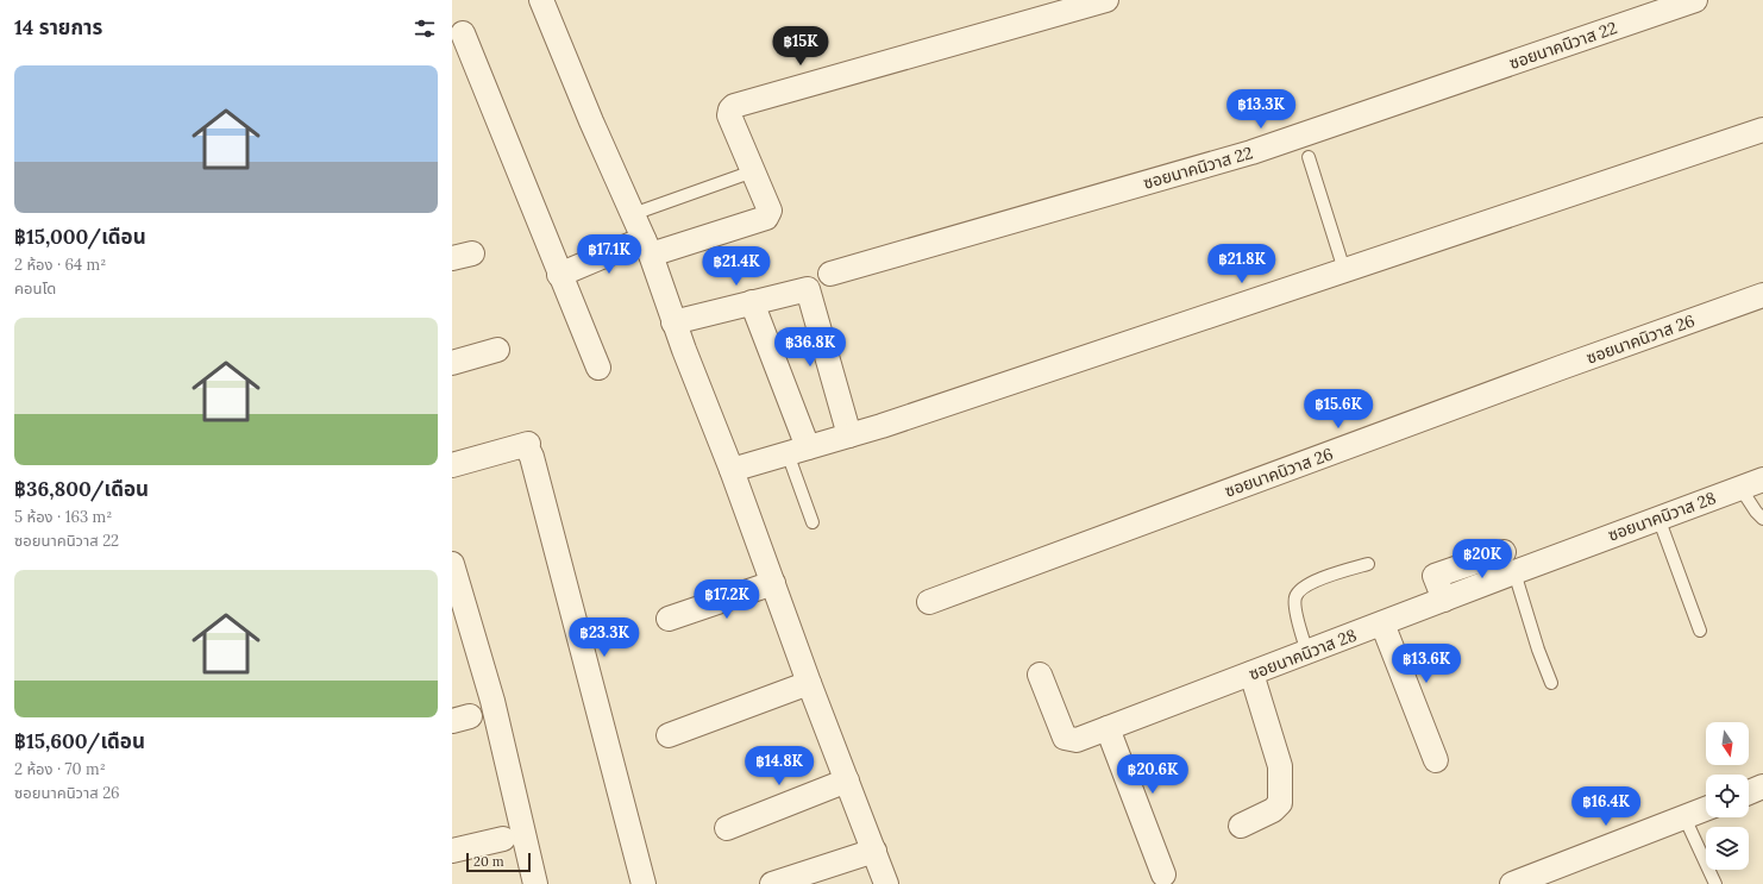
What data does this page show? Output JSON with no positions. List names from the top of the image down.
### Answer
{
  "streets": {
    "street": ["ซอยนาคนิวาส 22", "ซอยนาคนิวาส 26", "ซอยนาคนิวาส 28"]
  },
  "scale_bar": "20 m",
  "north": "bottom",
  "page": {
    "heading": "14 รายการ",
    "price": [
      "฿15K",
      "฿13.3K",
      "฿17.1K",
      "฿21.8K",
      "฿21.4K",
      "฿36.8K",
      "฿15.6K",
      "฿20K",
      "฿17.2K",
      "฿23.3K",
      "฿13.6K",
      "฿14.8K",
      "฿20.6K",
      "฿16.4K"
    ],
    "list": [
      {
        "name": "฿15,000/เดือน",
        "note": "2 ห้อง · 64 m² · คอนโด"
      },
      {
        "name": "฿36,800/เดือน",
        "note": "5 ห้อง · 163 m² · ซอยนาคนิวาส 22"
      },
      {
        "name": "฿15,600/เดือน",
        "note": "2 ห้อง · 70 m² · ซอยนาคนิวาส 26"
      }
    ],
    "scale": "20 m"
  }
}
